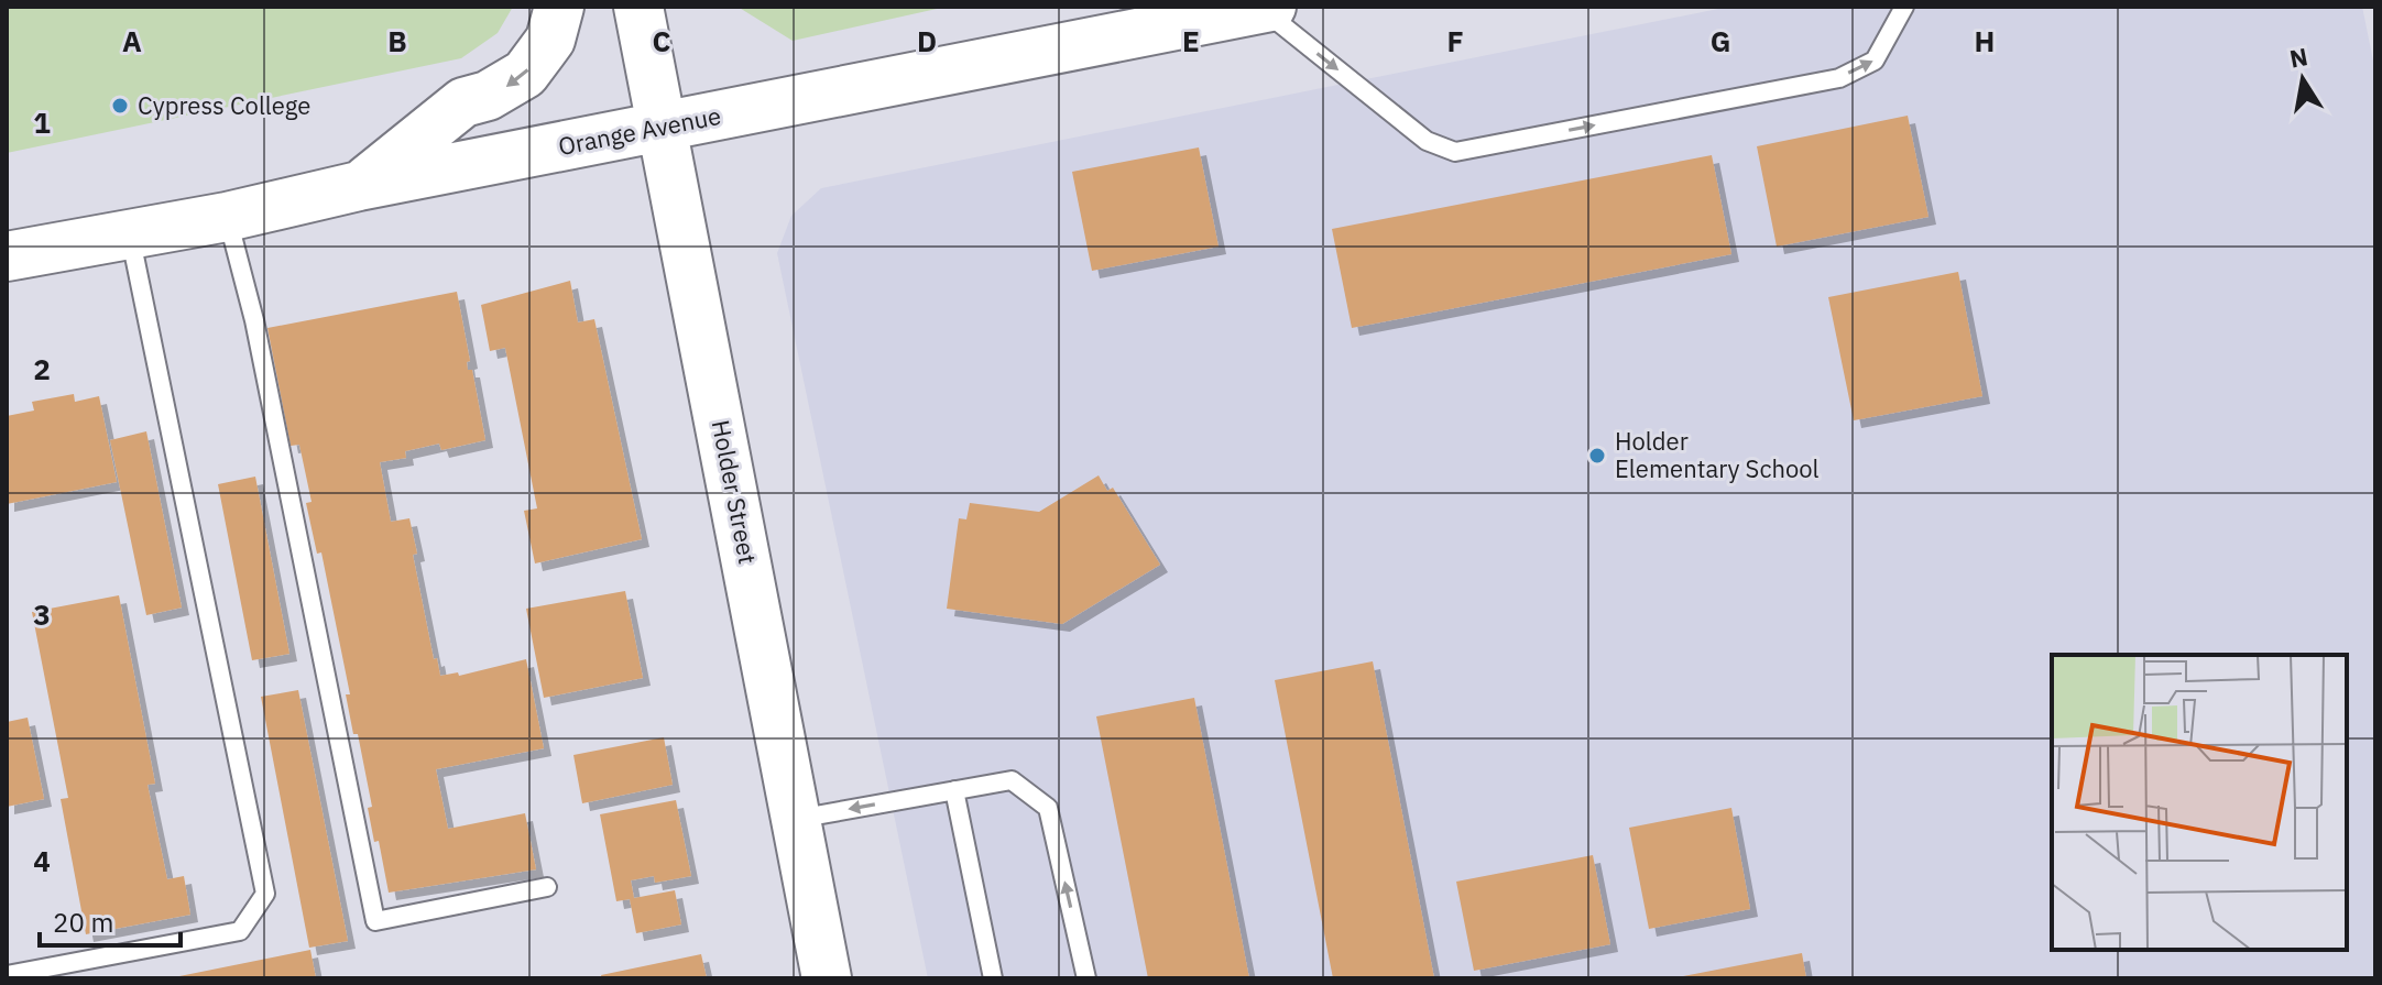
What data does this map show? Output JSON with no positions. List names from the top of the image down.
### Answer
{
  "streets": {
    "main road": ["Orange Avenue", "Holder Street"]
  },
  "crossings": [
    ["Orange Avenue", "Holder Street"]
  ],
  "places": ["Cypress College", "Holder Elementary School"],
  "scale_bar": "20 m",
  "north": "top",
  "grid": {
    "columns": [
      "A",
      "B",
      "C",
      "D",
      "E",
      "F",
      "G",
      "H"
    ],
    "rows": [
      "1",
      "2",
      "3",
      "4"
    ]
  }
}
